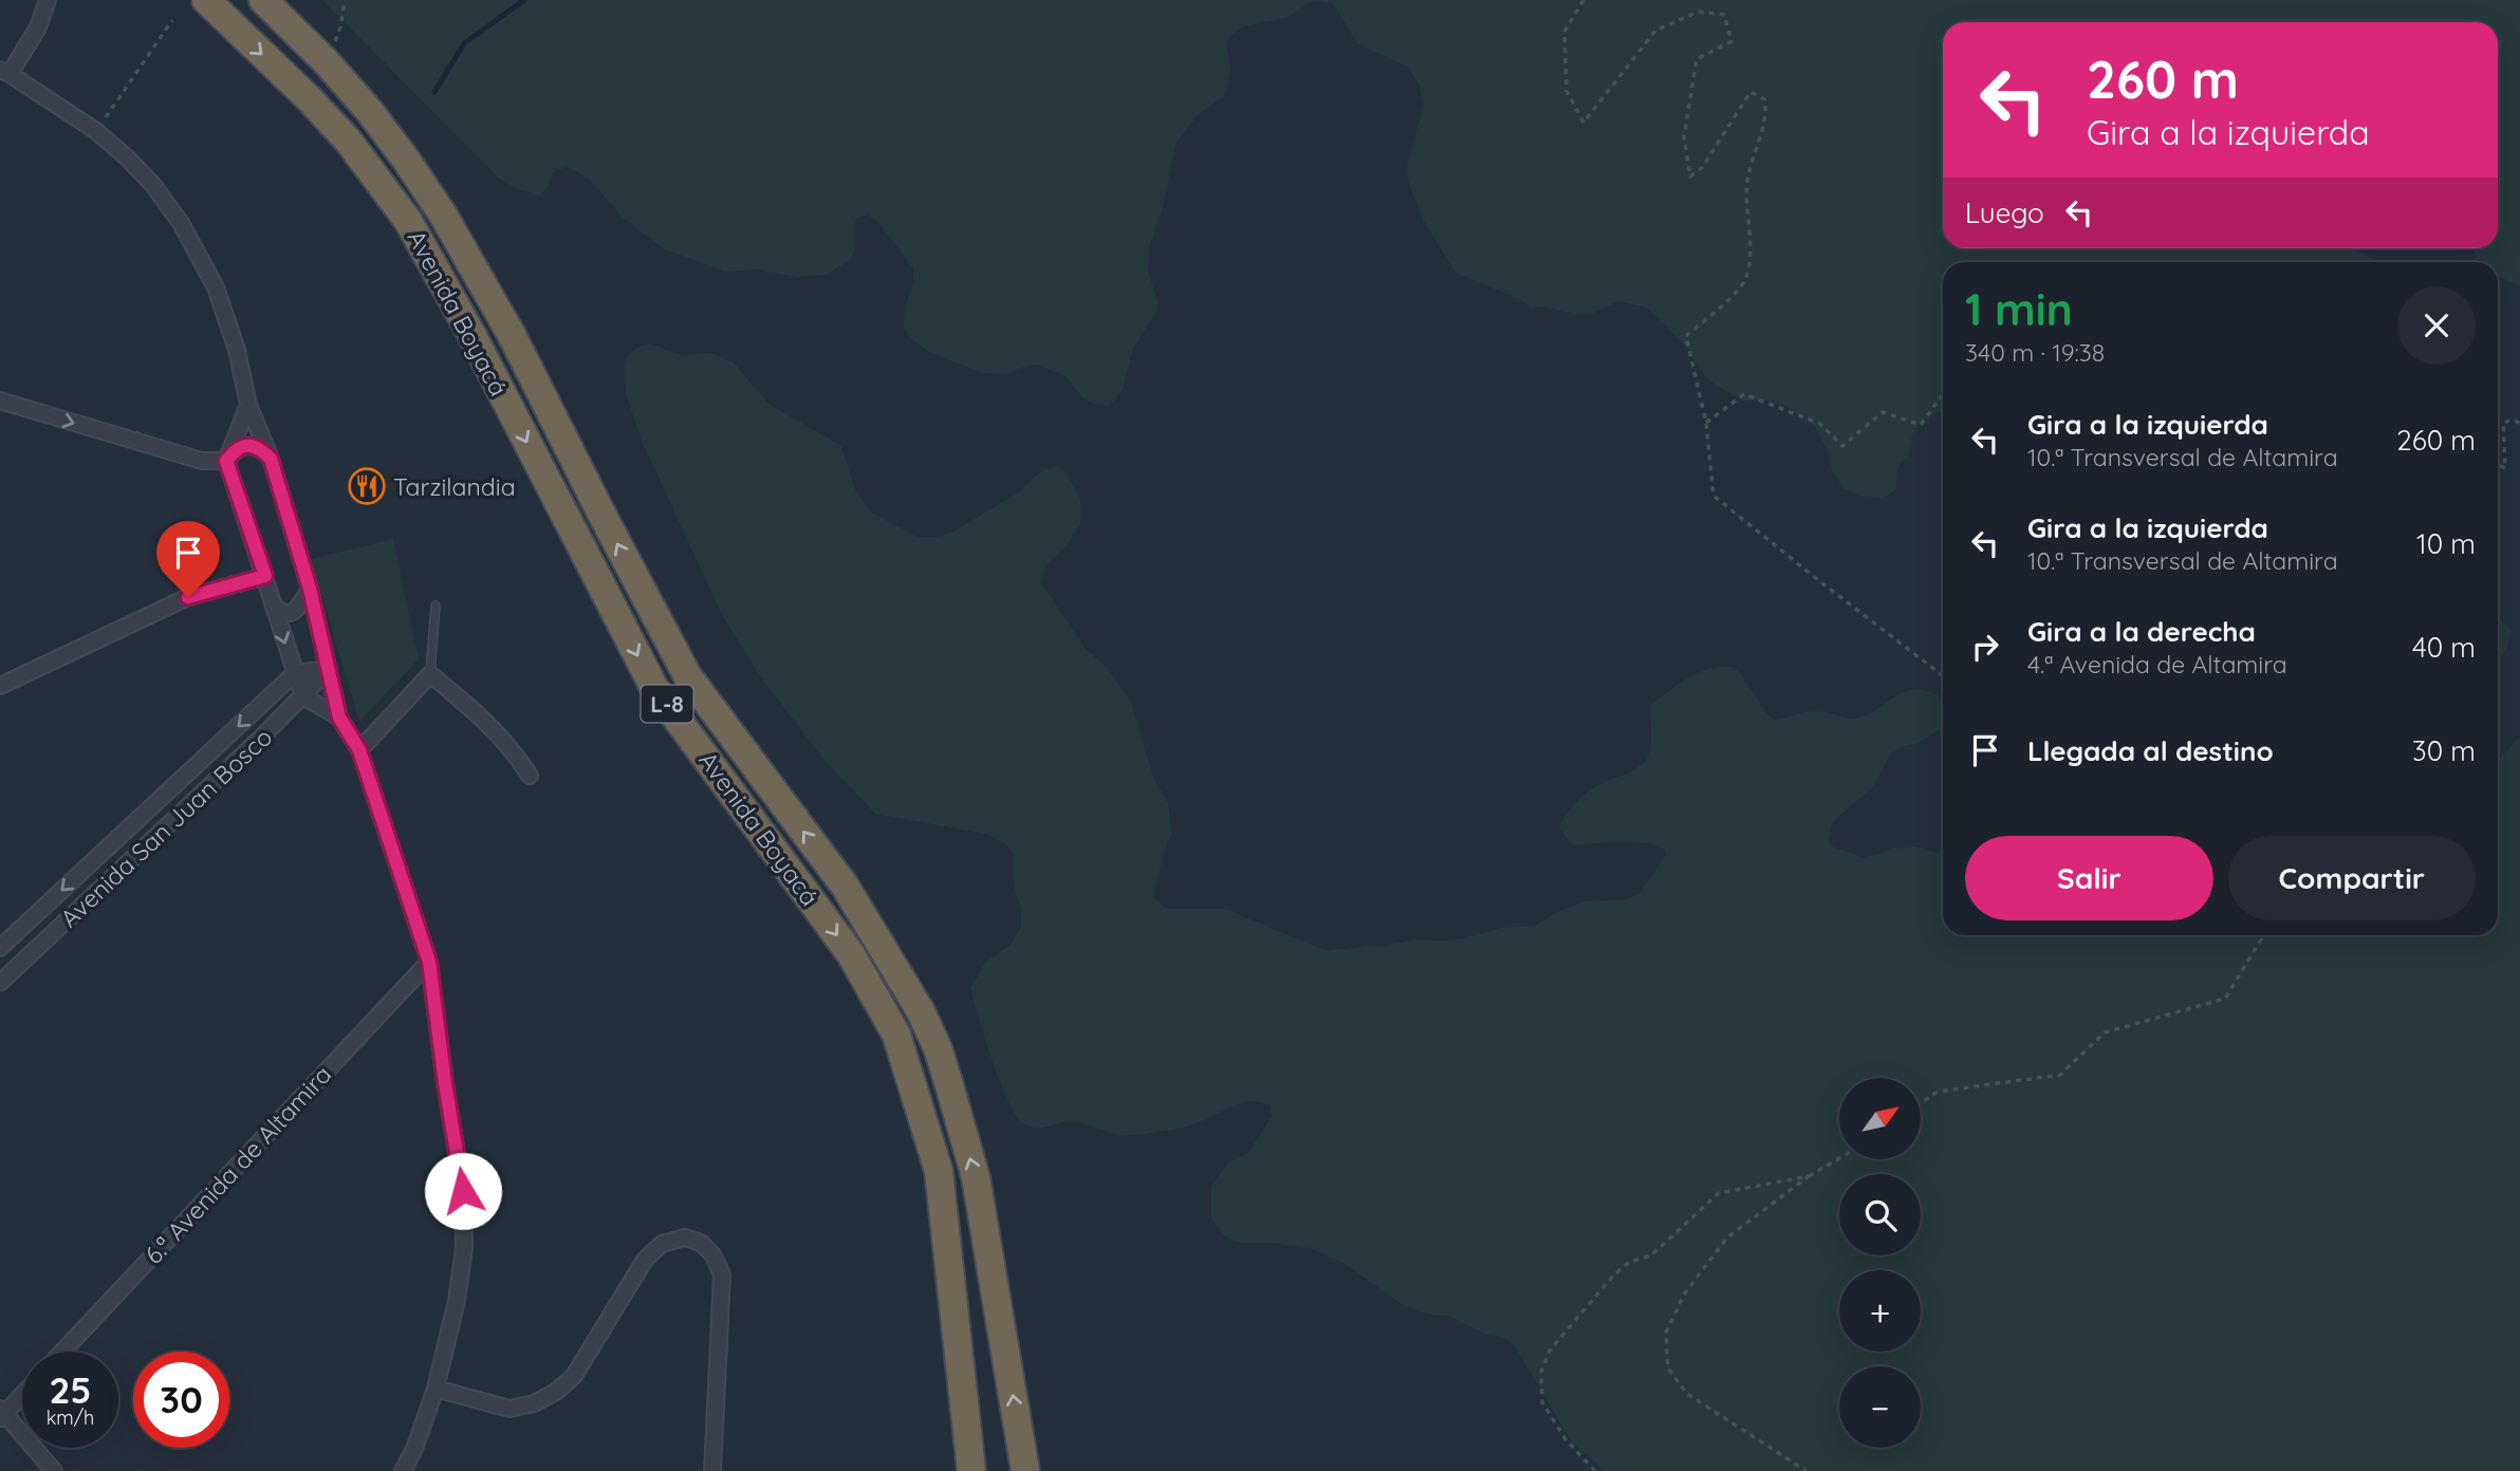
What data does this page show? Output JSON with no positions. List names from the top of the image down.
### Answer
{
  "streets": {
    "highway": ["Avenida Boyacá", "L-8"],
    "street": ["Avenida San Juan Bosco", "6.ª Avenida de Altamira"]
  },
  "places": {
    "restaurant": ["Tarzilandia"]
  },
  "north": "top right",
  "page": {
    "turn": ["260 m", "Gira a la izquierda"],
    "then": "Luego",
    "heading": ["1 min", "340 m · 19:38"],
    "list": [
      {
        "name": "Gira a la izquierda",
        "note": "10.ª Transversal de Altamira",
        "value": "260 m"
      },
      {
        "name": "Gira a la izquierda",
        "note": "10.ª Transversal de Altamira",
        "value": "10 m"
      },
      {
        "name": "Gira a la derecha",
        "note": "4.ª Avenida de Altamira",
        "value": "40 m"
      },
      {
        "name": "Llegada al destino",
        "value": "30 m"
      }
    ],
    "buttons": ["Salir", "Compartir"],
    "map_buttons": ["+", "−"],
    "speed": "25 km/h",
    "limit": "30"
  }
}
